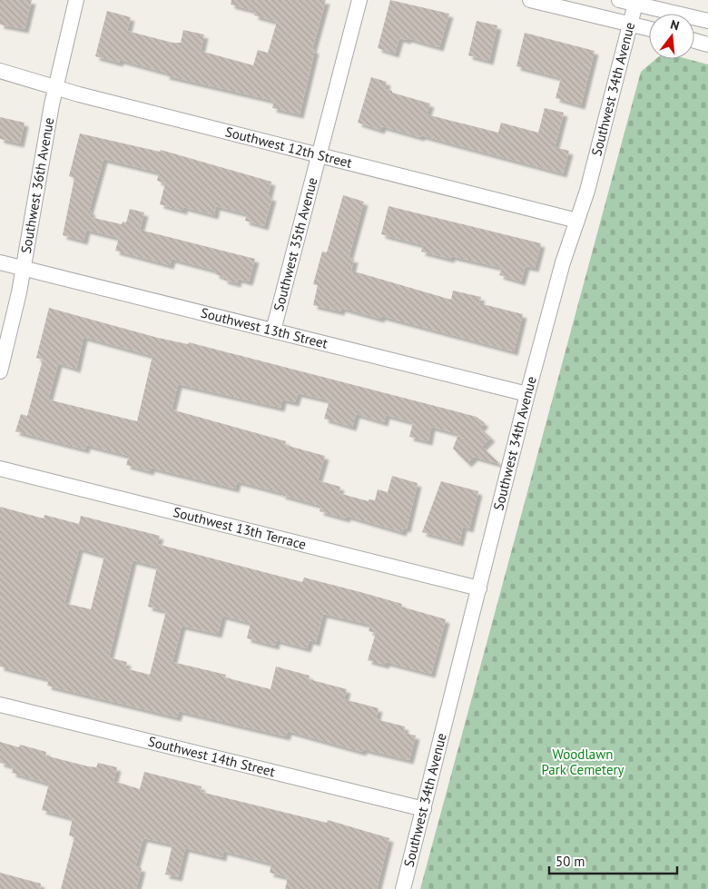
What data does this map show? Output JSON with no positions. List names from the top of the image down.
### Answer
{
  "streets": {
    "street": [
      "Southwest 34th Avenue",
      "Southwest 12th Street",
      "Southwest 36th Avenue",
      "Southwest 35th Avenue",
      "Southwest 13th Street",
      "Southwest 13th Terrace",
      "Southwest 14th Street"
    ]
  },
  "crossings": [
    ["Southwest 34th Avenue", "Southwest 12th Street"],
    ["Southwest 34th Avenue", "Southwest 13th Street"],
    ["Southwest 34th Avenue", "Southwest 13th Terrace"],
    ["Southwest 34th Avenue", "Southwest 14th Street"],
    ["Southwest 12th Street", "Southwest 36th Avenue"],
    ["Southwest 12th Street", "Southwest 35th Avenue"],
    ["Southwest 36th Avenue", "Southwest 13th Street"],
    ["Southwest 35th Avenue", "Southwest 13th Street"]
  ],
  "parks": ["Woodlawn Park Cemetery"],
  "scale_bar": "50 m",
  "north": "top"
}
